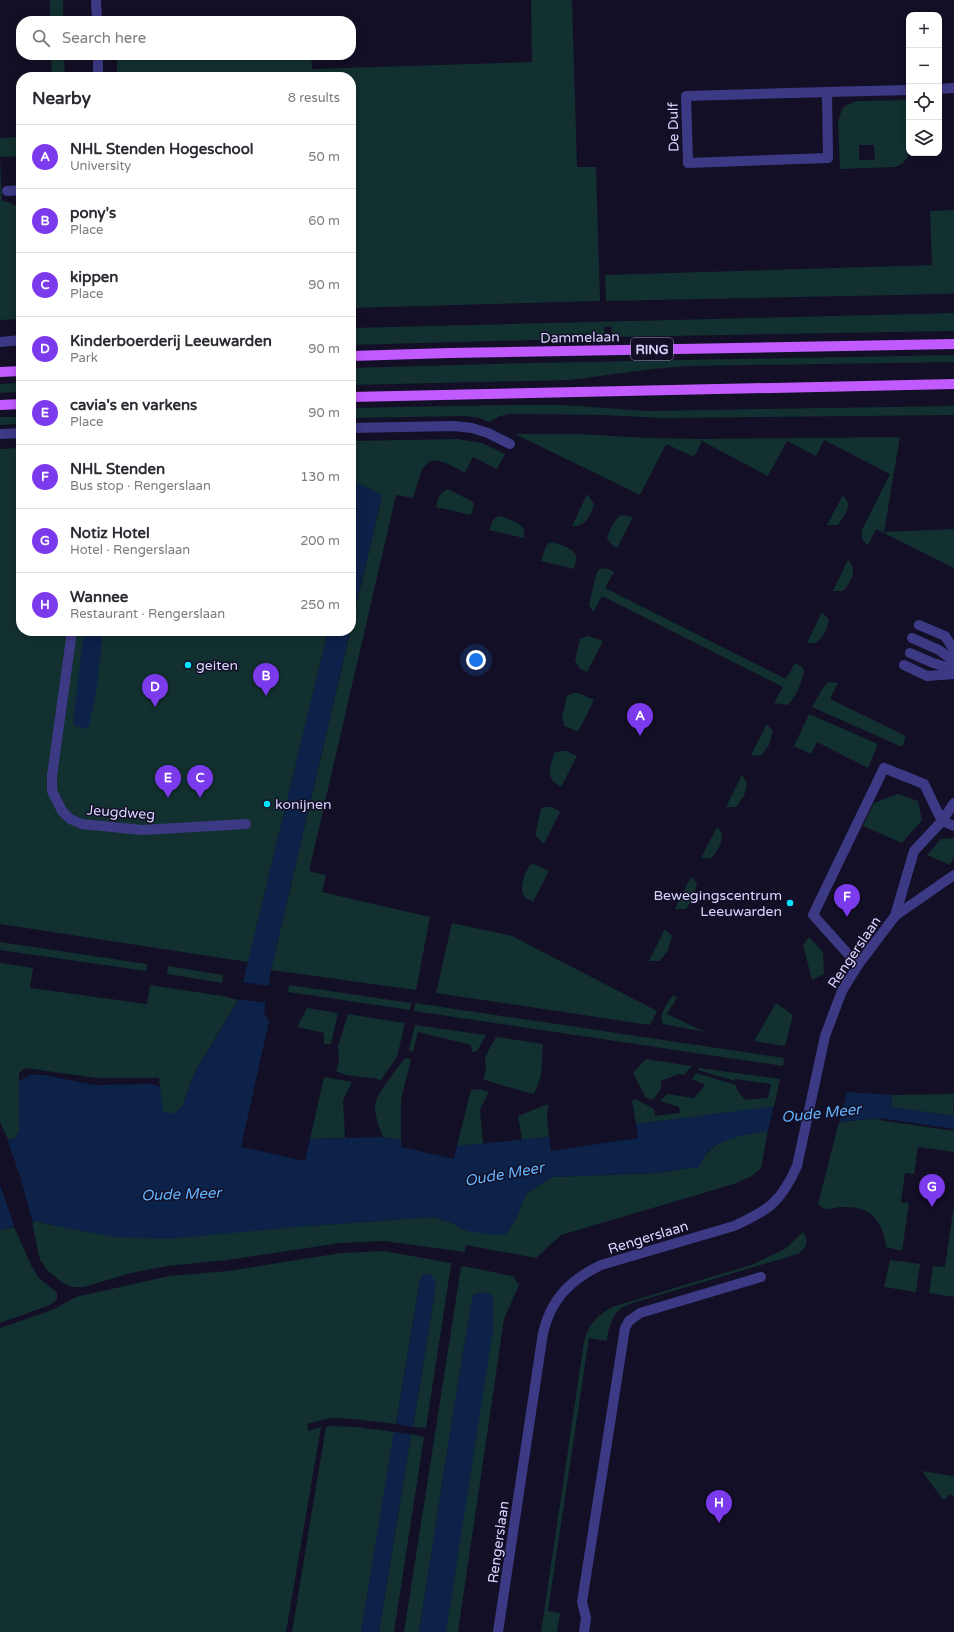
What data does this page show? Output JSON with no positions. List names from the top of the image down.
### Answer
{
  "streets": {
    "main road": ["Dammelaan", "RING"],
    "street": ["De Dulf", "Jeugdweg", "Rengerslaan"]
  },
  "water": ["Oude Meer"],
  "places": ["geiten", "konijnen", "Bewegingscentrum Leeuwarden"],
  "page": {
    "map_buttons": ["+", "−"],
    "search": "Search here",
    "heading": ["Nearby", "8 results"],
    "list": [
      {
        "mark": "A",
        "name": "NHL Stenden Hogeschool",
        "note": "University",
        "value": "50 m"
      },
      {
        "mark": "B",
        "name": "pony's",
        "note": "Place",
        "value": "60 m"
      },
      {
        "mark": "C",
        "name": "kippen",
        "note": "Place",
        "value": "90 m"
      },
      {
        "mark": "D",
        "name": "Kinderboerderij Leeuwarden",
        "note": "Park",
        "value": "90 m"
      },
      {
        "mark": "E",
        "name": "cavia's en varkens",
        "note": "Place",
        "value": "90 m"
      },
      {
        "mark": "F",
        "name": "NHL Stenden",
        "note": "Bus stop · Rengerslaan",
        "value": "130 m"
      },
      {
        "mark": "G",
        "name": "Notiz Hotel",
        "note": "Hotel · Rengerslaan",
        "value": "200 m"
      },
      {
        "mark": "H",
        "name": "Wannee",
        "note": "Restaurant · Rengerslaan",
        "value": "250 m"
      }
    ],
    "pins": [
      "B",
      "D",
      "A",
      "C",
      "E",
      "F",
      "G",
      "H"
    ]
  }
}
